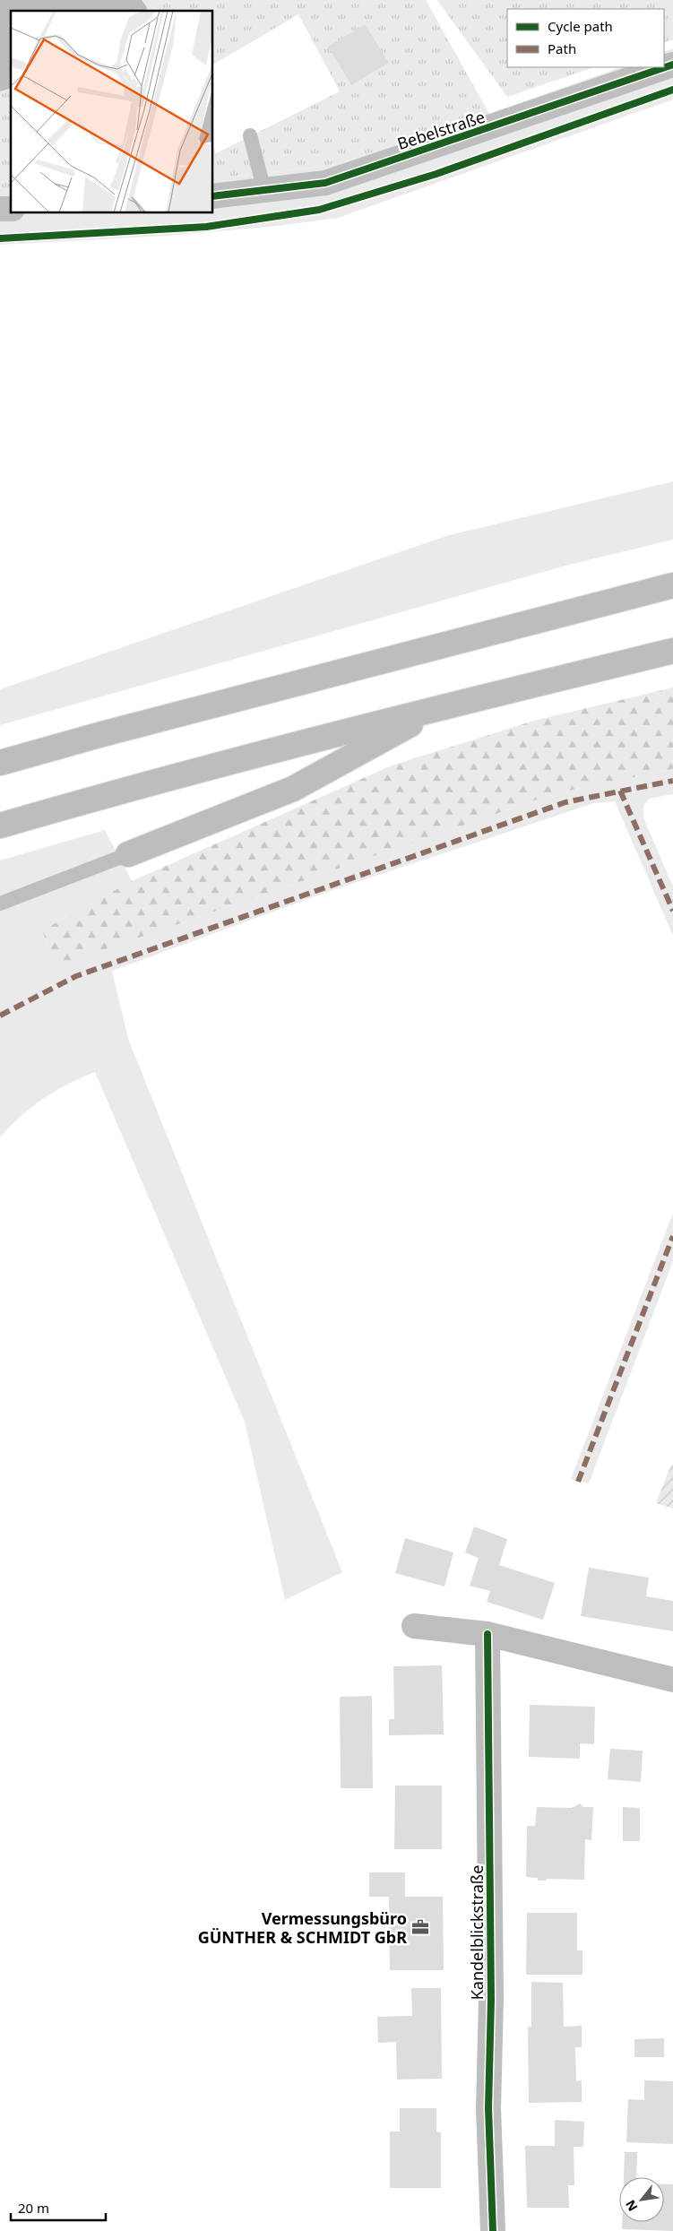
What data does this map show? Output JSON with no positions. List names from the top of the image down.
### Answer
{
  "streets": {
    "street": ["Bebelstraße", "Kandelblickstraße"]
  },
  "places": {
    "office": ["Vermessungsbüro GÜNTHER & SCHMIDT GbR"]
  },
  "legend": ["Cycle path", "Path"],
  "scale_bar": "20 m",
  "north": "bottom left"
}
